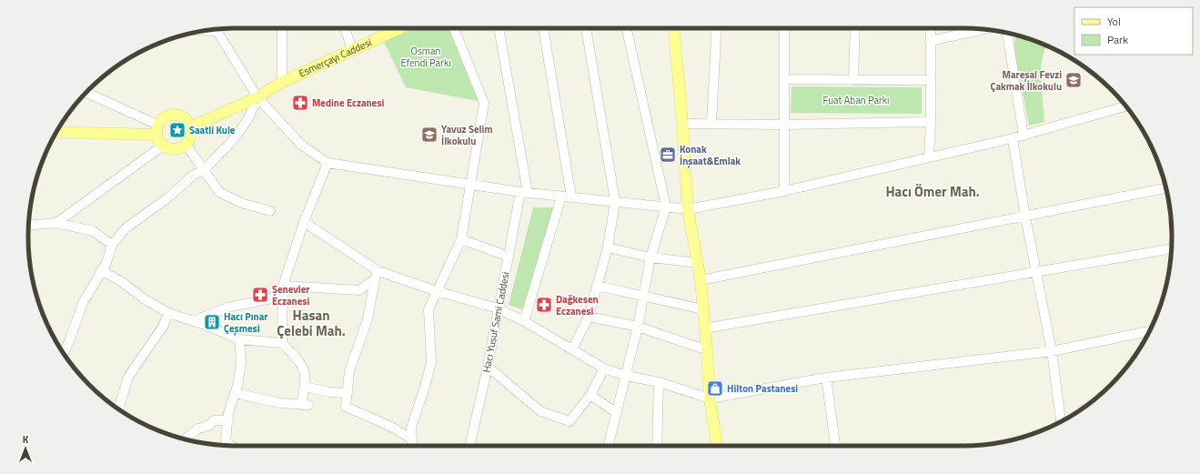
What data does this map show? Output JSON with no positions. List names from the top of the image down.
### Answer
{
  "streets": {
    "main road": ["Esmerçayı Caddesi"],
    "street": ["Hacı Yusuf Sami Caddesi"]
  },
  "districts": ["Hacı Ömer Mah.", "Hasan Çelebi Mah."],
  "parks": ["Osman Efendi Parkı", "Fuat Aban Parkı"],
  "places": {
    "school or university": ["Mareşal Fevzi Çakmak İlkokulu", "Yavuz Selim İlkokulu"],
    "pharmacy": ["Medine Eczanesi", "Şenevler Eczanesi", "Dağkesen Eczanesi"],
    "place": ["Saatli Kule"],
    "office": ["Konak İnşaat&Emlak"],
    "building": ["Hacı Pınar Çeşmesi"],
    "shop": ["Hilton Pastanesi"]
  },
  "legend": ["Yol", "Park"],
  "north": "top"
}
